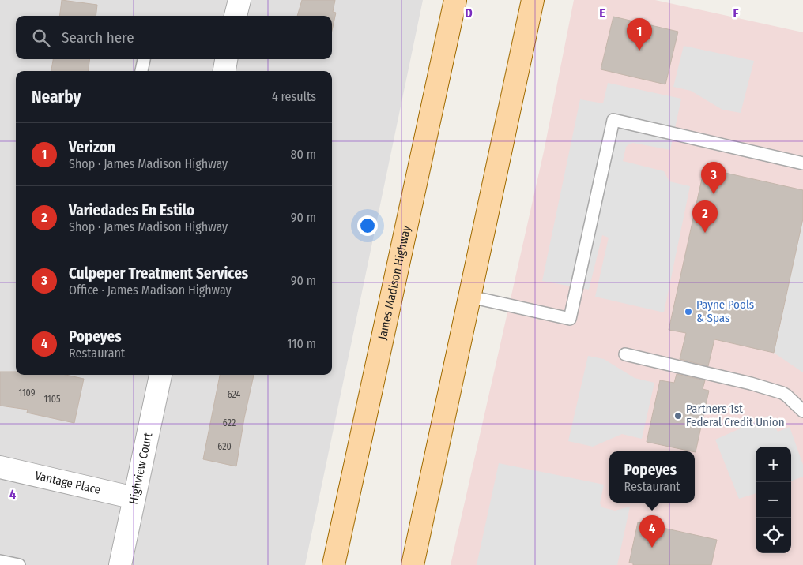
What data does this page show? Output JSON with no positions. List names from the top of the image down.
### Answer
{
  "streets": {
    "main road": ["James Madison Highway"],
    "street": ["Highview Court", "Vantage Place"]
  },
  "crossings": [
    ["Highview Court", "Vantage Place"]
  ],
  "places": ["Payne Pools & Spas", "Partners 1st Federal Credit Union"],
  "house_numbers": [
    "1109",
    "624",
    "1105",
    "622",
    "620"
  ],
  "page": {
    "search": "Search here",
    "pins": [
      "1",
      "3",
      "2",
      "4"
    ],
    "heading": ["Nearby", "4 results"],
    "list": [
      {
        "mark": "1",
        "name": "Verizon",
        "note": "Shop · James Madison Highway",
        "value": "80 m"
      },
      {
        "mark": "2",
        "name": "Variedades En Estilo",
        "note": "Shop · James Madison Highway",
        "value": "90 m"
      },
      {
        "mark": "3",
        "name": "Culpeper Treatment Services",
        "note": "Office · James Madison Highway",
        "value": "90 m"
      },
      {
        "mark": "4",
        "name": "Popeyes",
        "note": "Restaurant",
        "value": "110 m"
      }
    ],
    "map_buttons": ["+", "−"],
    "popup": ["Popeyes", "Restaurant"]
  },
  "grid": {
    "columns": ["D", "E", "F"],
    "rows": ["4"]
  }
}
